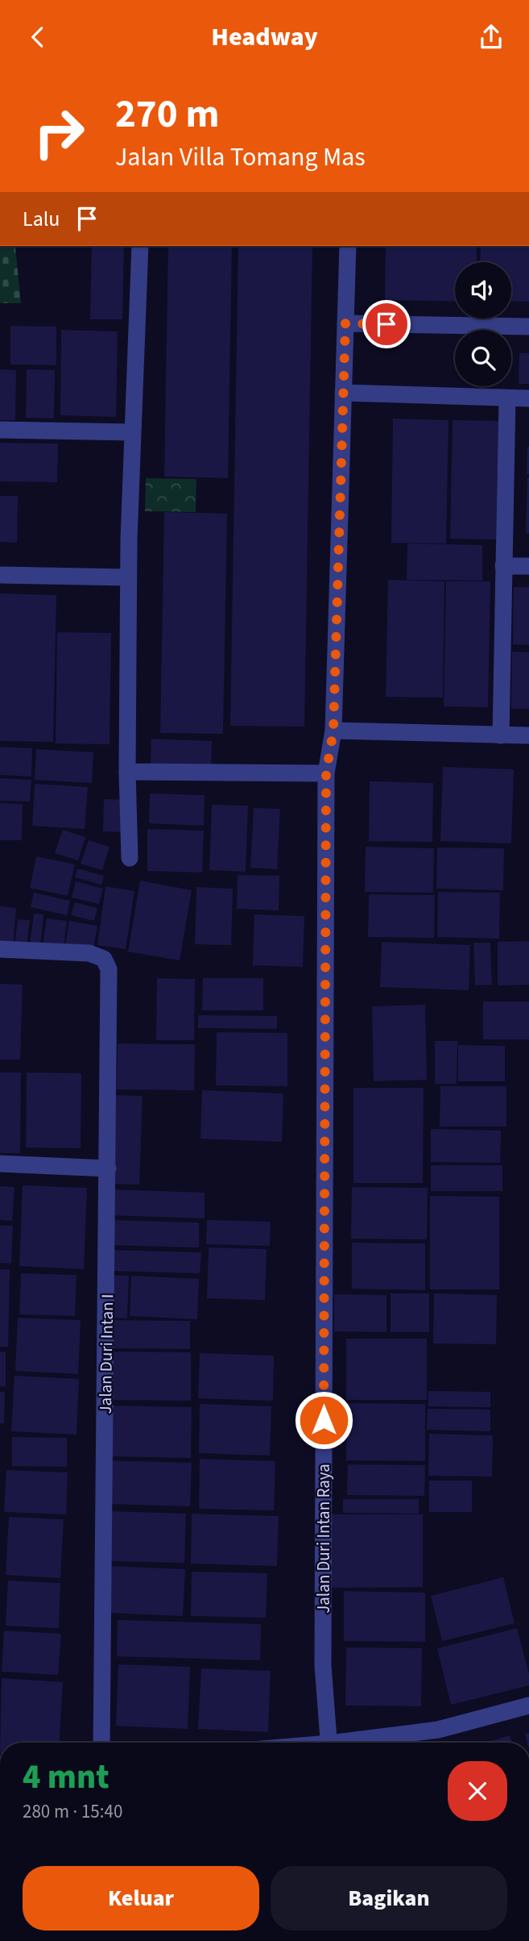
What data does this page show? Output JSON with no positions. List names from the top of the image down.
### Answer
{
  "streets": {
    "street": ["Jalan Duri Intan I", "Jalan Duri Intan Raya"]
  },
  "page": {
    "header": "Headway",
    "turn": ["270 m", "Jalan Villa Tomang Mas"],
    "then": "Lalu",
    "heading": ["4 mnt", "280 m · 15:40"],
    "buttons": ["Keluar", "Bagikan"]
  }
}
